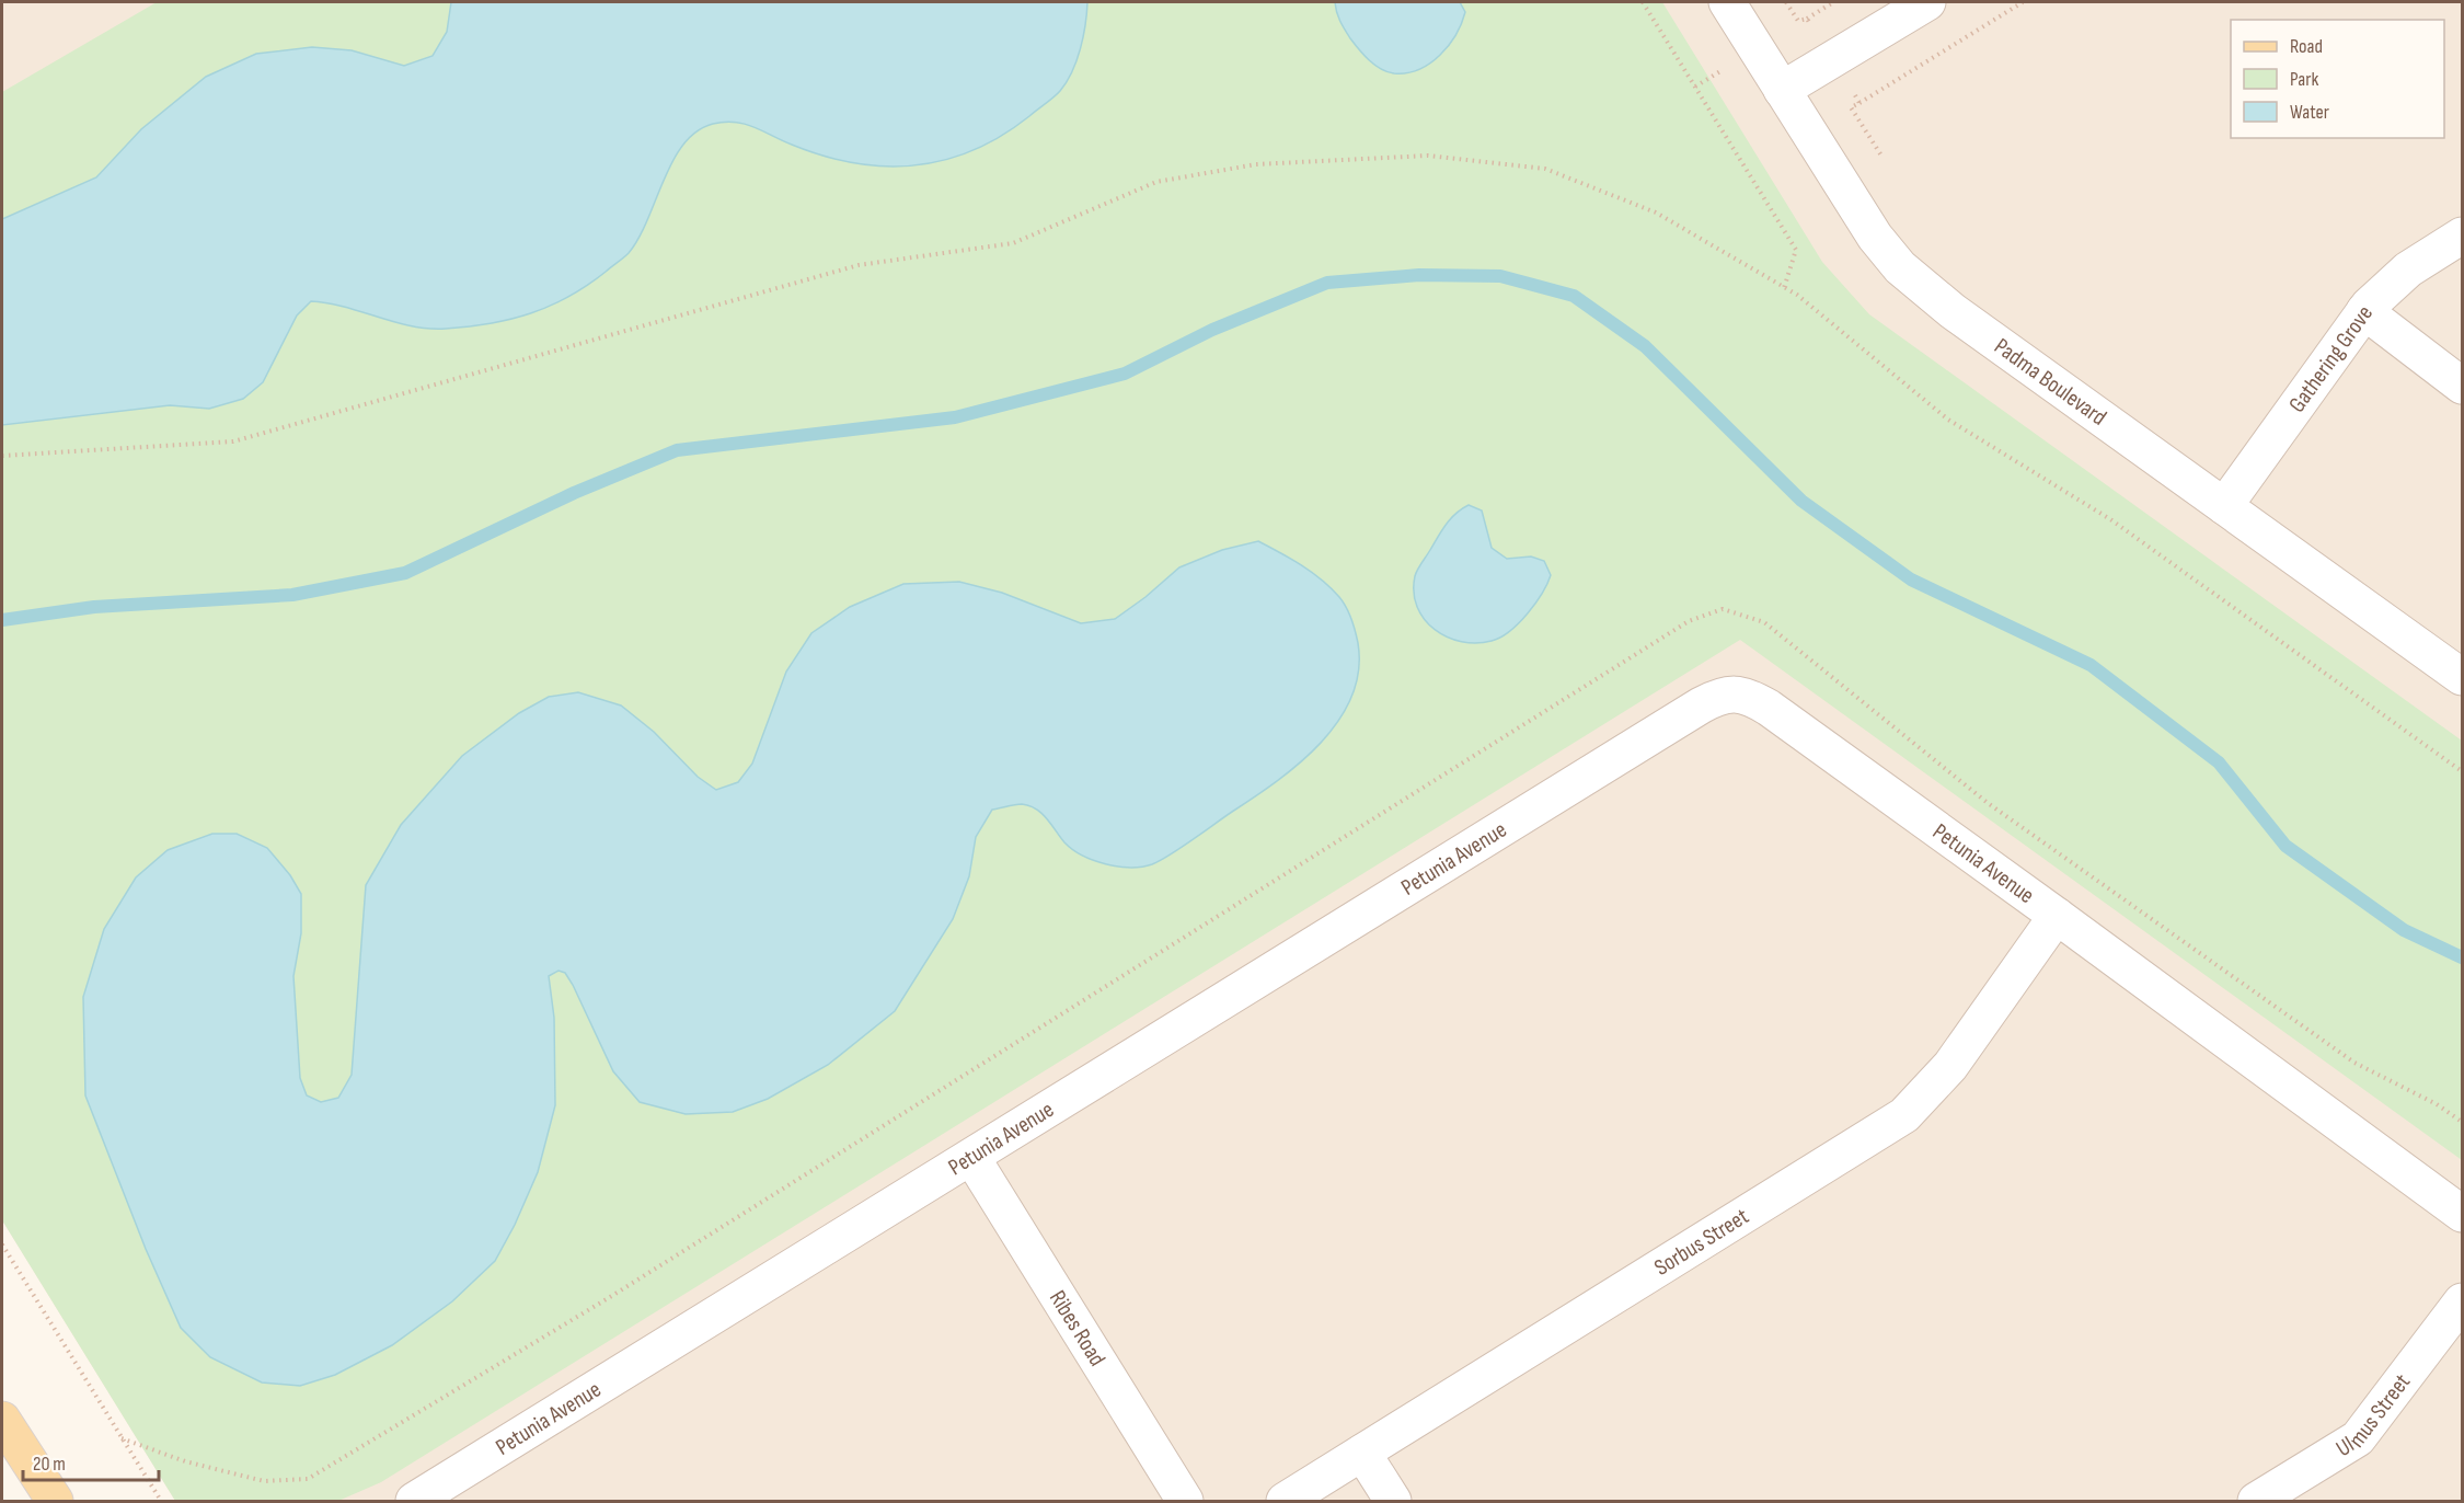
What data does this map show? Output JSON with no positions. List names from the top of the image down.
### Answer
{
  "streets": {
    "street": [
      "Gathering Grove",
      "Padma Boulevard",
      "Petunia Avenue",
      "Sorbus Street",
      "Ribes Road",
      "Ulmus Street"
    ]
  },
  "crossings": [
    ["Gathering Grove", "Padma Boulevard"],
    ["Petunia Avenue", "Sorbus Street"],
    ["Petunia Avenue", "Ribes Road"]
  ],
  "legend": ["Road", "Park", "Water"],
  "scale_bar": "20 m"
}
